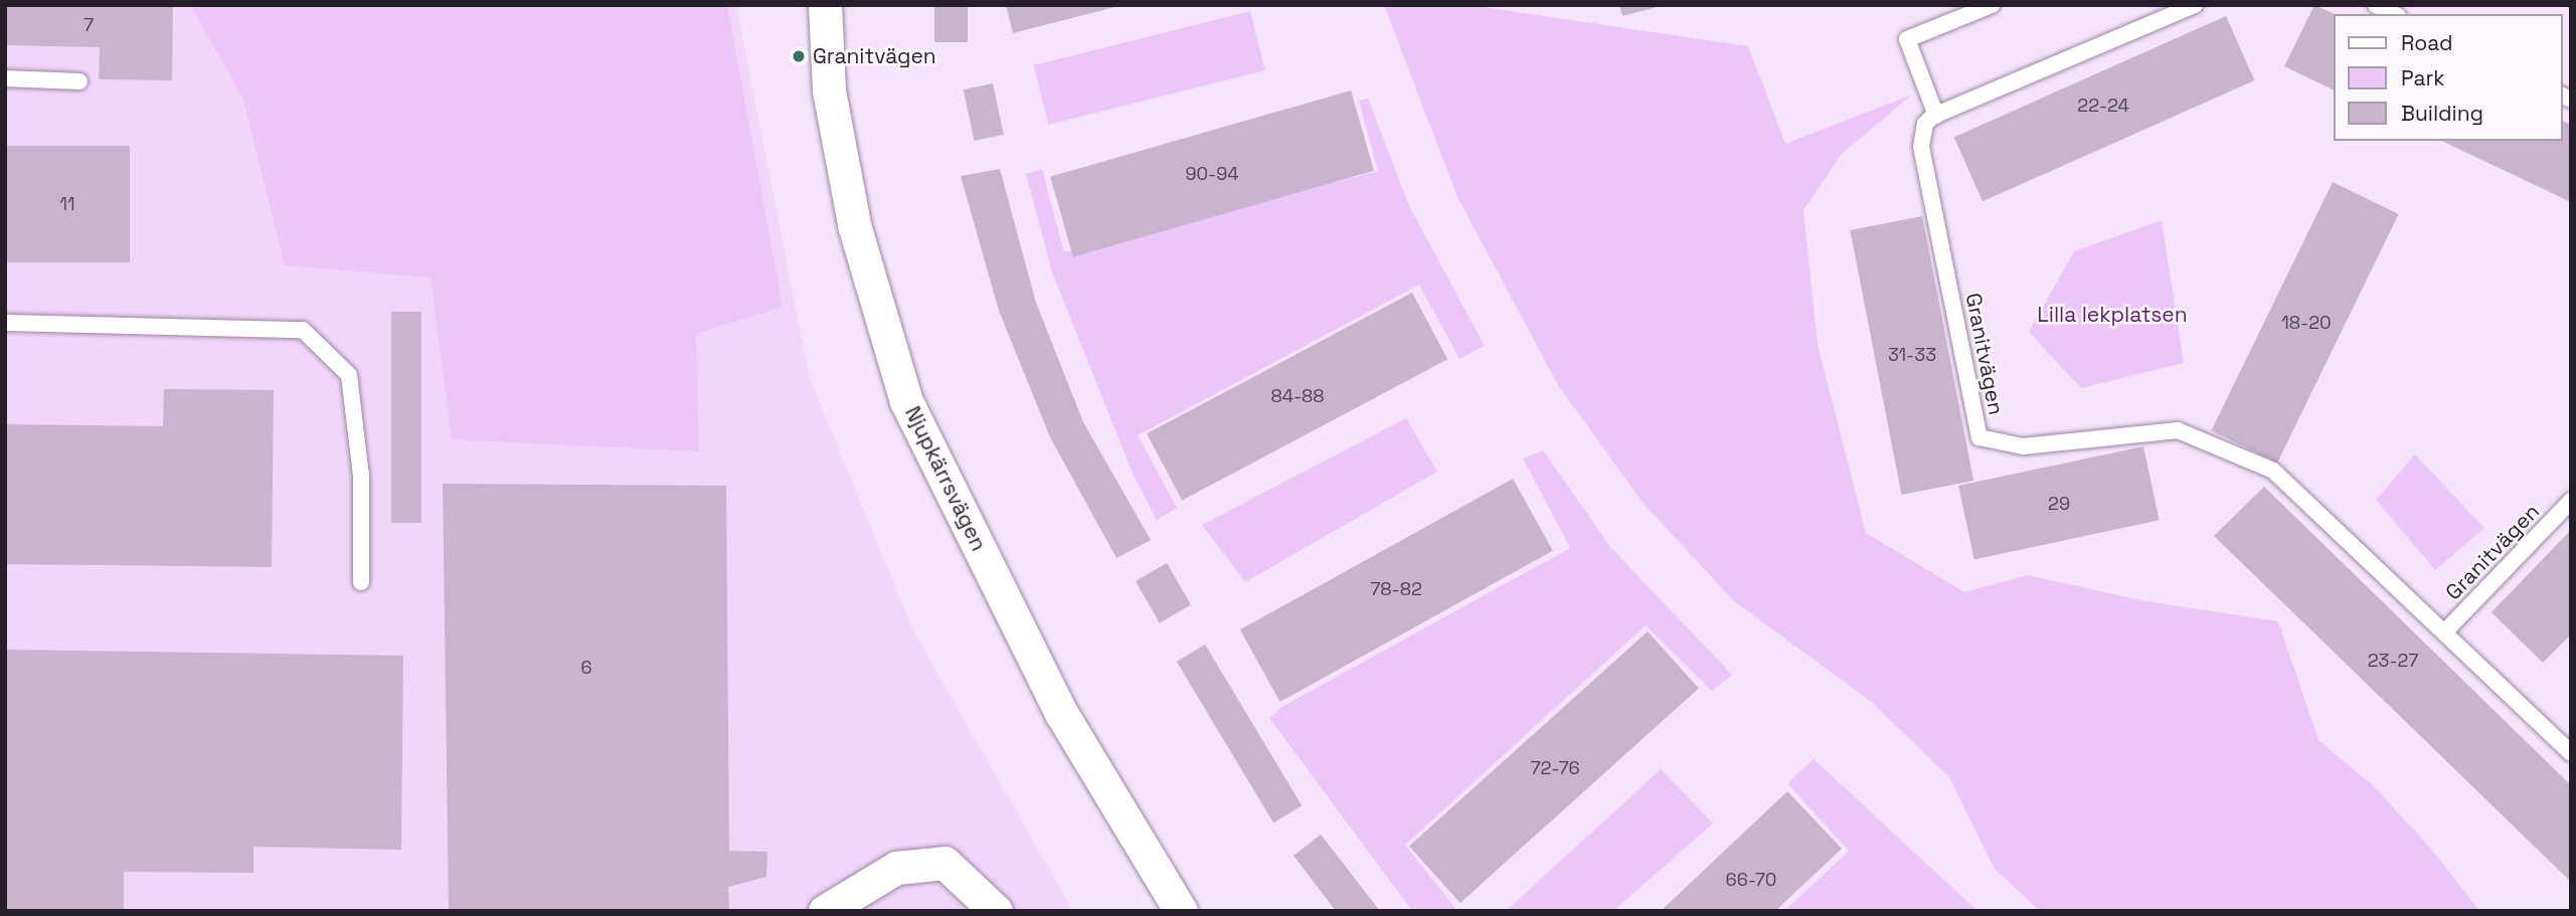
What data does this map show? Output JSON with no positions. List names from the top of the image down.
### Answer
{
  "streets": {
    "street": ["Njupkärrsvägen"],
    "lane": ["Granitvägen"]
  },
  "parks": ["Lilla lekplatsen"],
  "places": ["Granitvägen"],
  "house_numbers": [
    "7",
    "22-24",
    "90-94",
    "11",
    "18-20",
    "31-33",
    "84-88",
    "29",
    "78-82",
    "23-27",
    "6",
    "72-76",
    "66-70"
  ],
  "legend": ["Road", "Park", "Building"]
}
